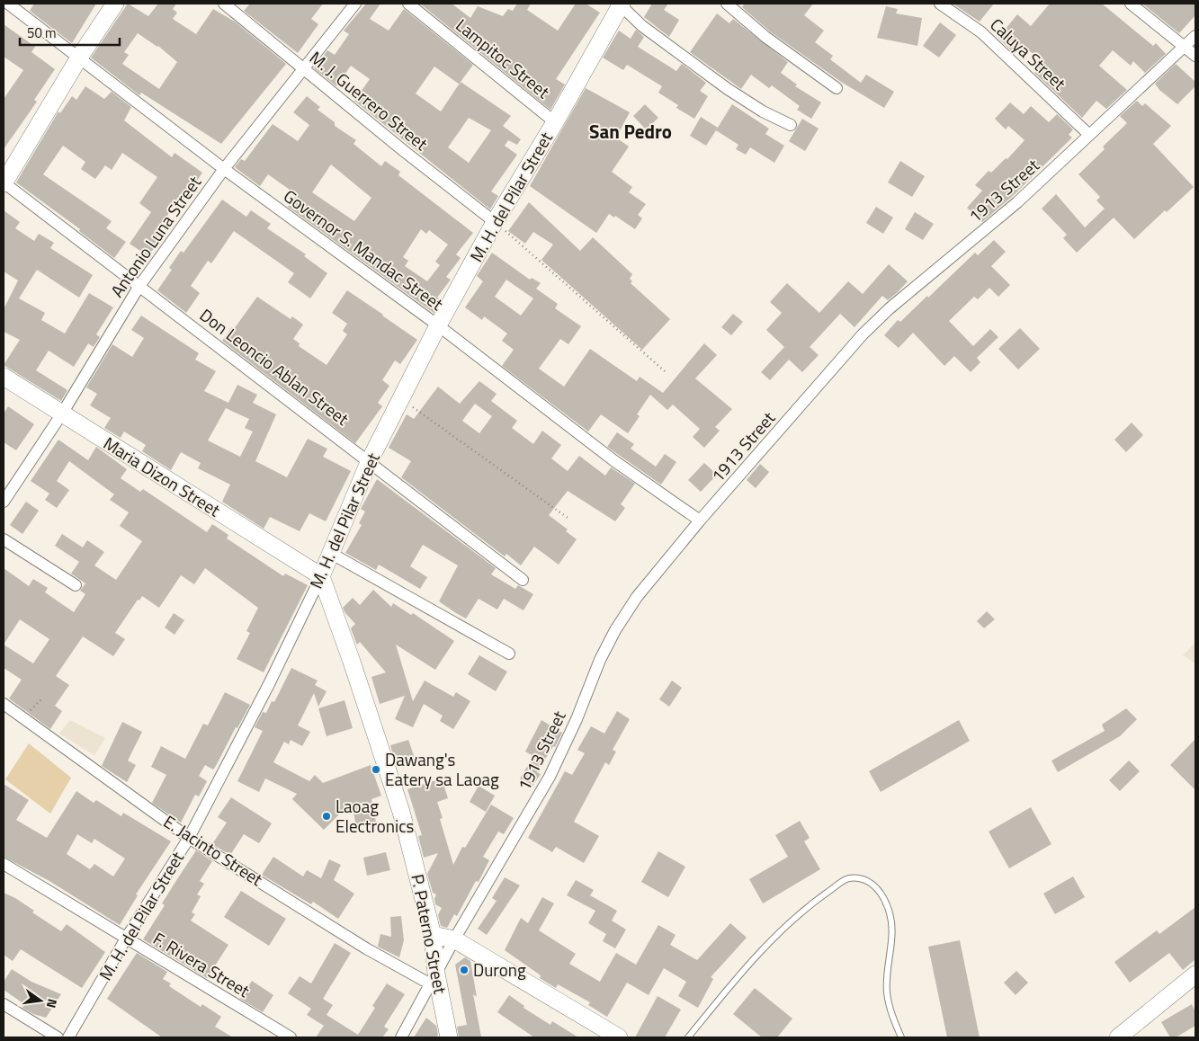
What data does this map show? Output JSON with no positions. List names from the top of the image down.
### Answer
{
  "streets": {
    "main road": ["M. H. del Pilar Street", "Maria Dizon Street", "P. Paterno Street"],
    "street": [
      "Caluya Street",
      "Lampitoc Street",
      "M. J. Guerrero Street",
      "1913 Street",
      "Antonio Luna Street",
      "Governor S. Mandac Street",
      "Don Leoncio Ablan Street",
      "E. Jacinto Street",
      "F. Rivera Street"
    ]
  },
  "crossings": [
    ["Caluya Street", "1913 Street"],
    ["Lampitoc Street", "M. H. del Pilar Street"],
    ["M. J. Guerrero Street", "M. H. del Pilar Street"],
    ["M. J. Guerrero Street", "Antonio Luna Street"],
    ["1913 Street", "Governor S. Mandac Street"],
    ["1913 Street", "E. Jacinto Street"],
    ["1913 Street", "P. Paterno Street"],
    ["M. H. del Pilar Street", "Governor S. Mandac Street"],
    ["M. H. del Pilar Street", "Don Leoncio Ablan Street"],
    ["M. H. del Pilar Street", "Maria Dizon Street"],
    ["M. H. del Pilar Street", "E. Jacinto Street"],
    ["M. H. del Pilar Street", "P. Paterno Street"],
    ["M. H. del Pilar Street", "F. Rivera Street"],
    ["Antonio Luna Street", "Governor S. Mandac Street"],
    ["Antonio Luna Street", "Don Leoncio Ablan Street"],
    ["Antonio Luna Street", "Maria Dizon Street"],
    ["Maria Dizon Street", "P. Paterno Street"],
    ["E. Jacinto Street", "P. Paterno Street"]
  ],
  "districts": ["San Pedro"],
  "places": ["Dawang's Eatery sa Laoag", "Laoag Electronics", "Durong"],
  "scale_bar": "50 m",
  "north": "right"
}
